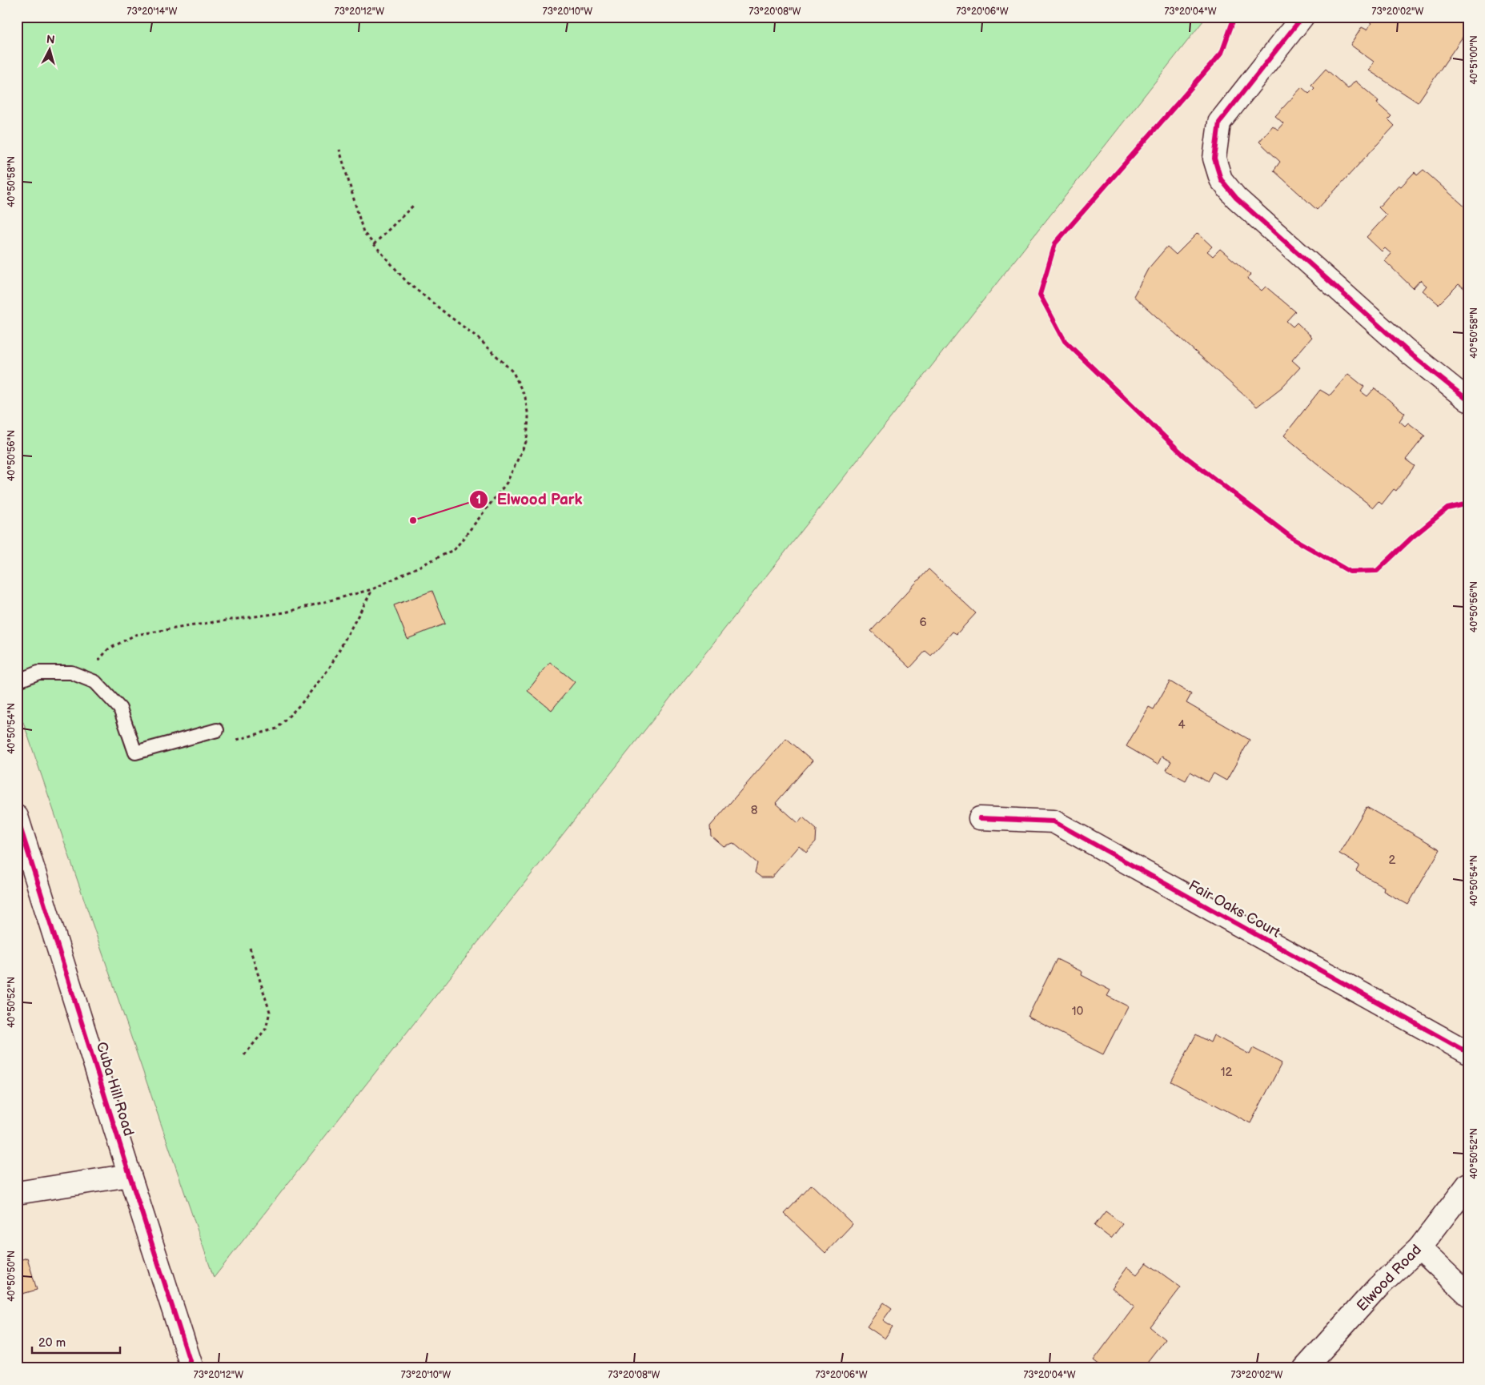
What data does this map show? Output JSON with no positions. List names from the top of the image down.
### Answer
{
  "streets": {
    "street": ["Fair Oaks Court", "Cuba Hill Road", "Elwood Road"]
  },
  "places": ["Elwood Park"],
  "house_numbers": [
    "6",
    "4",
    "8",
    "2",
    "10",
    "12"
  ],
  "scale_bar": "20 m",
  "north": "top",
  "coordinates": [
    "73°20'14\"W",
    "73°20'12\"W",
    "73°20'10\"W",
    "73°20'08\"W",
    "73°20'06\"W",
    "73°20'04\"W",
    "73°20'02\"W",
    "40°51'00\"N",
    "40°50'58\"N",
    "40°50'56\"N",
    "40°50'54\"N",
    "40°50'52\"N",
    "40°50'50\"N"
  ]
}
